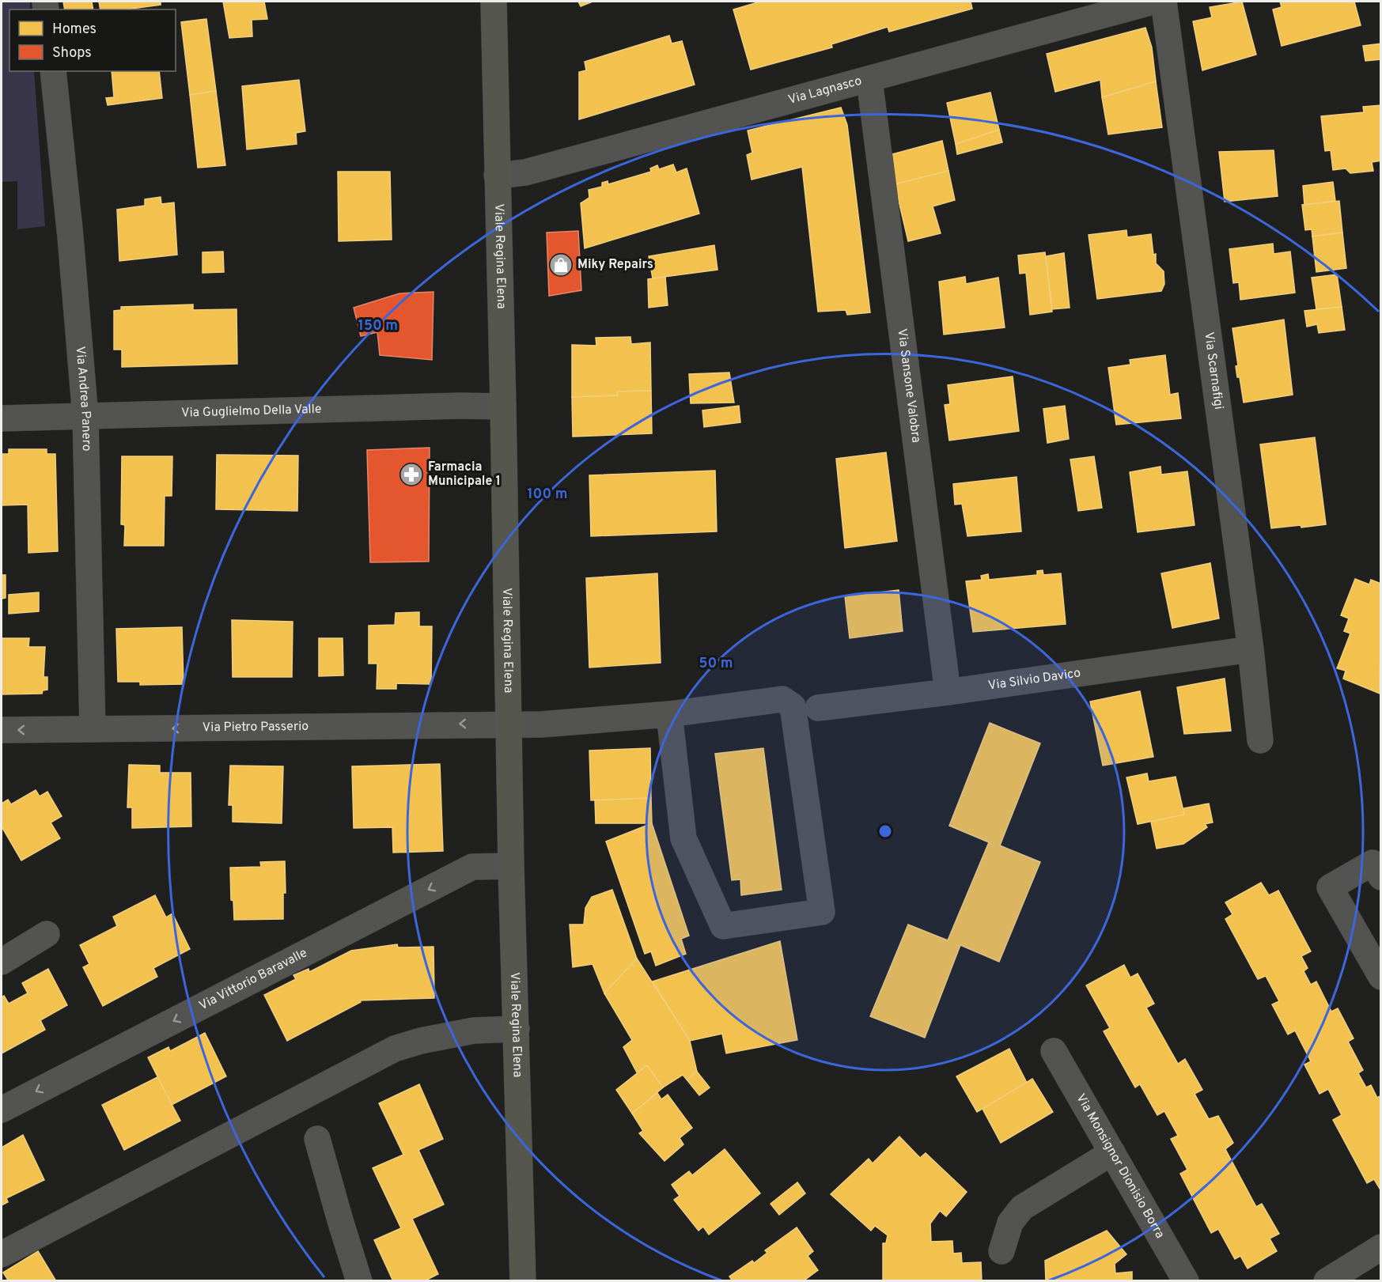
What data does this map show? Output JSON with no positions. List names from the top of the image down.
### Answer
{
  "streets": {
    "main road": ["Viale Regina Elena"],
    "street": [
      "Via Lagnasco",
      "Via Scarnafigi",
      "Via Sansone Valobra",
      "Via Andrea Panero",
      "Via Guglielmo Della Valle",
      "Via Silvio Davico",
      "Via Pietro Passerio",
      "Via Vittorio Baravalle",
      "Via Monsignor Dionisio Borra"
    ]
  },
  "crossings": [
    ["Via Lagnasco", "Viale Regina Elena"],
    ["Via Lagnasco", "Via Sansone Valobra"],
    ["Viale Regina Elena", "Via Guglielmo Della Valle"],
    ["Viale Regina Elena", "Via Pietro Passerio"],
    ["Viale Regina Elena", "Via Vittorio Baravalle"],
    ["Via Scarnafigi", "Via Silvio Davico"],
    ["Via Sansone Valobra", "Via Silvio Davico"],
    ["Via Andrea Panero", "Via Guglielmo Della Valle"],
    ["Via Andrea Panero", "Via Pietro Passerio"]
  ],
  "one_way": ["Via Pietro Passerio"],
  "places": {
    "shop": ["Miky Repairs"],
    "pharmacy": ["Farmacia Municipale 1"]
  },
  "legend": ["Homes", "Shops"],
  "rings": ["150 m", "100 m", "50 m"]
}
